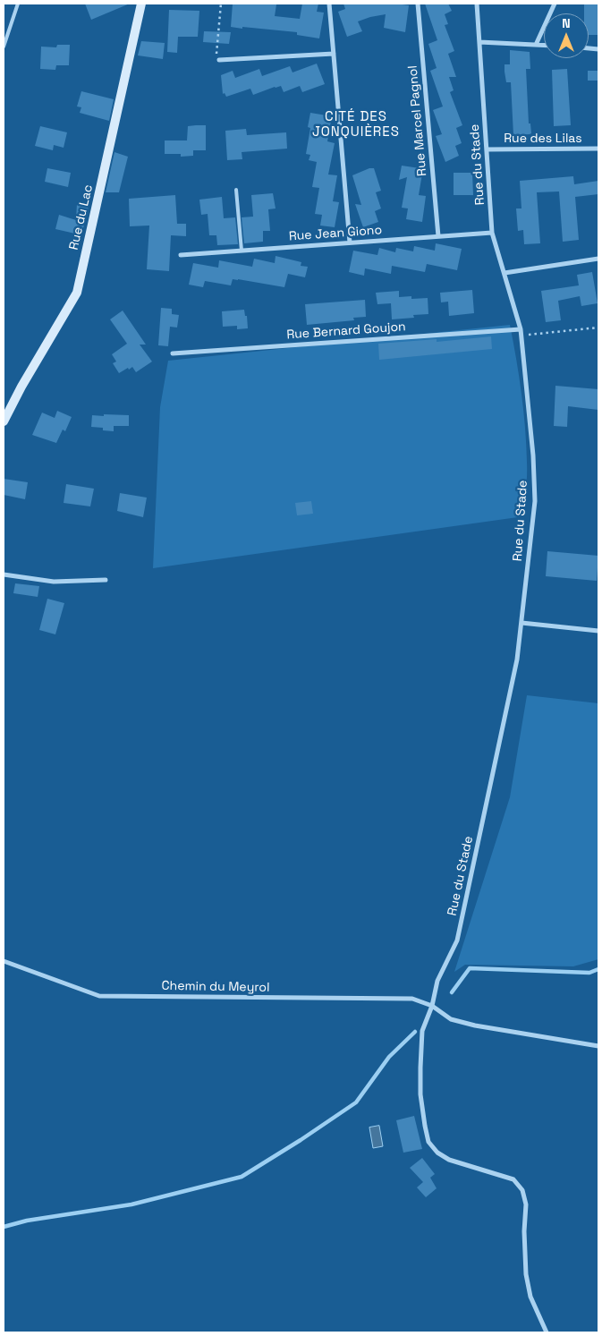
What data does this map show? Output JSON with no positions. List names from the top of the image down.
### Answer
{
  "streets": {
    "street": [
      "Rue Marcel Pagnol",
      "Rue des Lilas",
      "Rue du Stade",
      "Rue du Lac",
      "Rue Jean Giono",
      "Rue Bernard Goujon",
      "Chemin du Meyrol"
    ]
  },
  "crossings": [
    ["Rue Marcel Pagnol", "Rue Jean Giono"],
    ["Rue des Lilas", "Rue du Stade"],
    ["Rue du Stade", "Rue Jean Giono"],
    ["Rue du Stade", "Rue Bernard Goujon"],
    ["Rue du Stade", "Chemin du Meyrol"]
  ],
  "districts": ["CITÉ DES JONQUIÈRES"],
  "north": "top"
}
